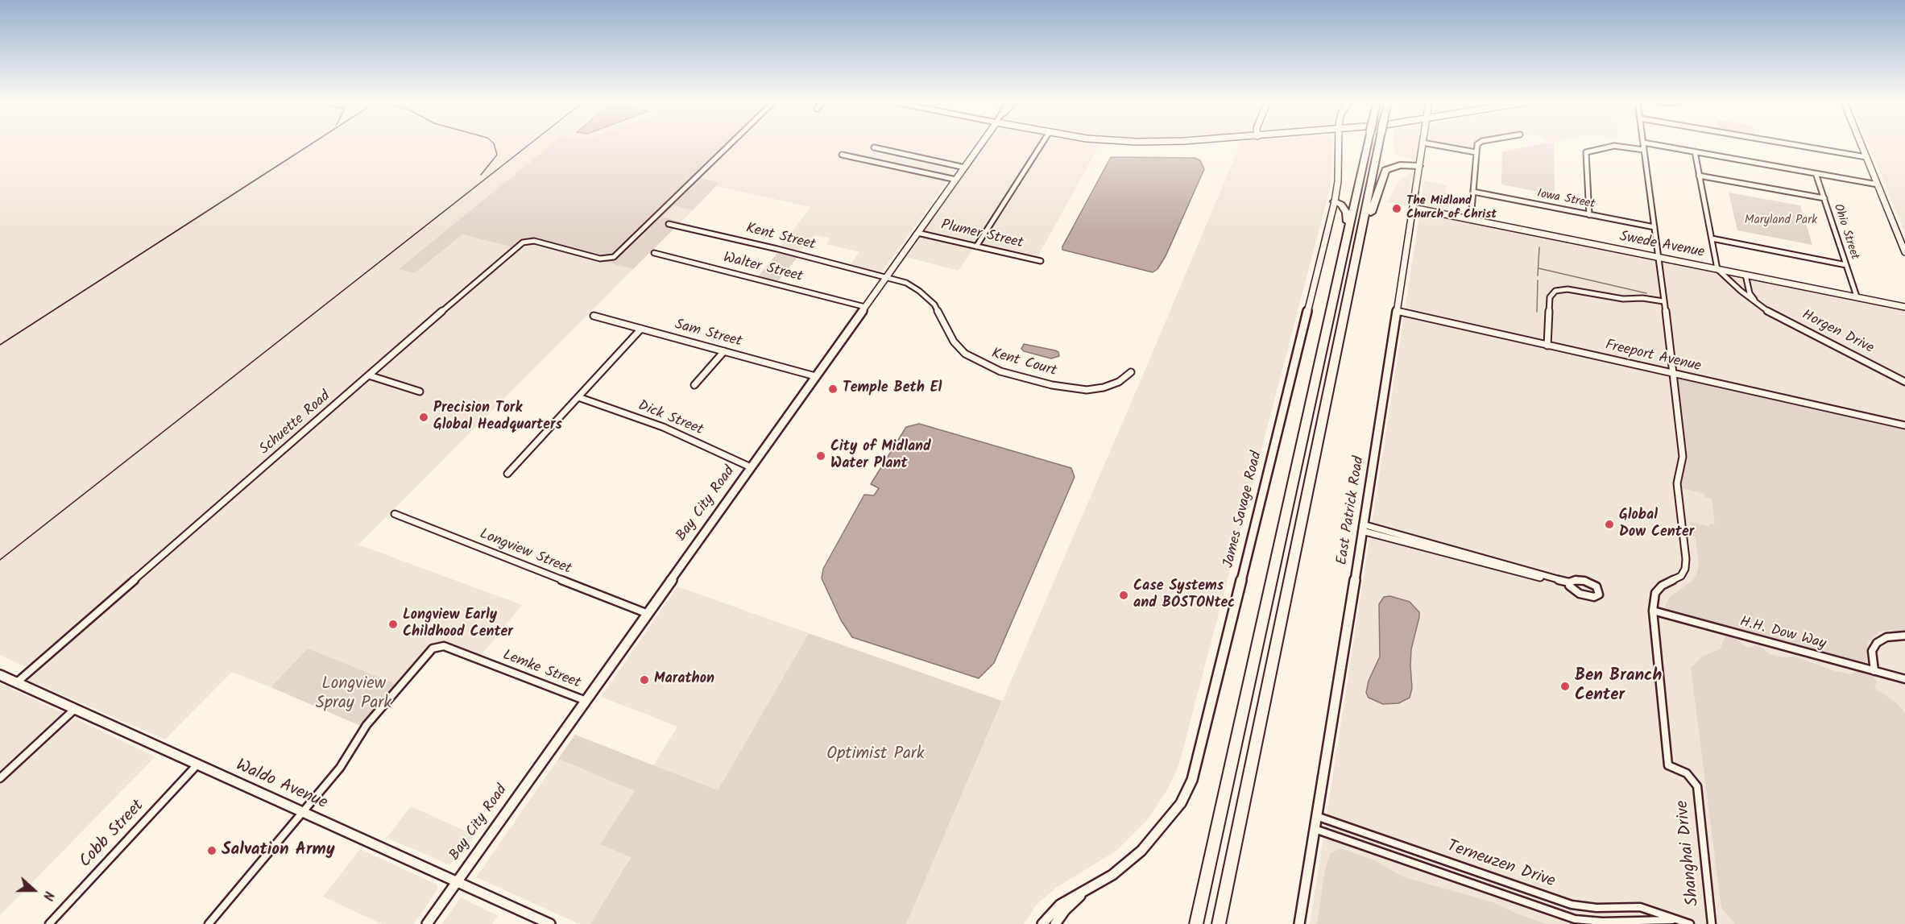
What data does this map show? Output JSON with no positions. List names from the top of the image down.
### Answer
{
  "streets": {
    "street": [
      "Iowa Street",
      "Ohio Street",
      "Plumer Street",
      "Kent Street",
      "Swede Avenue",
      "Walter Street",
      "Horgen Drive",
      "Sam Street",
      "Freeport Avenue",
      "Kent Court",
      "Dick Street",
      "Schuette Road",
      "Bay City Road",
      "James Savage Road",
      "East Patrick Road",
      "Longview Street",
      "H.H. Dow Way",
      "Lemke Street",
      "Waldo Avenue",
      "Cobb Street",
      "Shanghai Drive",
      "Terneuzen Drive"
    ]
  },
  "crossings": [
    ["Ohio Street", "Swede Avenue"],
    ["Plumer Street", "Bay City Road"],
    ["Kent Street", "Kent Court"],
    ["Kent Street", "Bay City Road"],
    ["Swede Avenue", "Horgen Drive"],
    ["Swede Avenue", "East Patrick Road"],
    ["Walter Street", "Bay City Road"],
    ["Sam Street", "Bay City Road"],
    ["Freeport Avenue", "East Patrick Road"],
    ["Freeport Avenue", "Shanghai Drive"],
    ["Kent Court", "Bay City Road"],
    ["Dick Street", "Bay City Road"],
    ["Schuette Road", "Waldo Avenue"],
    ["Bay City Road", "Longview Street"],
    ["Bay City Road", "Lemke Street"],
    ["Bay City Road", "Waldo Avenue"],
    ["East Patrick Road", "Terneuzen Drive"],
    ["H.H. Dow Way", "Shanghai Drive"],
    ["Lemke Street", "Waldo Avenue"],
    ["Waldo Avenue", "Cobb Street"]
  ],
  "parks": ["Maryland Park", "Longview Spray Park", "Optimist Park"],
  "places": [
    "The Midland Church of Christ",
    "Temple Beth El",
    "Precision Tork Global Headquarters",
    "City of Midland Water Plant",
    "Global Dow Center",
    "Case Systems and BOSTONtec",
    "Longview Early Childhood Center",
    "Marathon",
    "Ben Branch Center",
    "Salvation Army"
  ],
  "north": "right"
}
